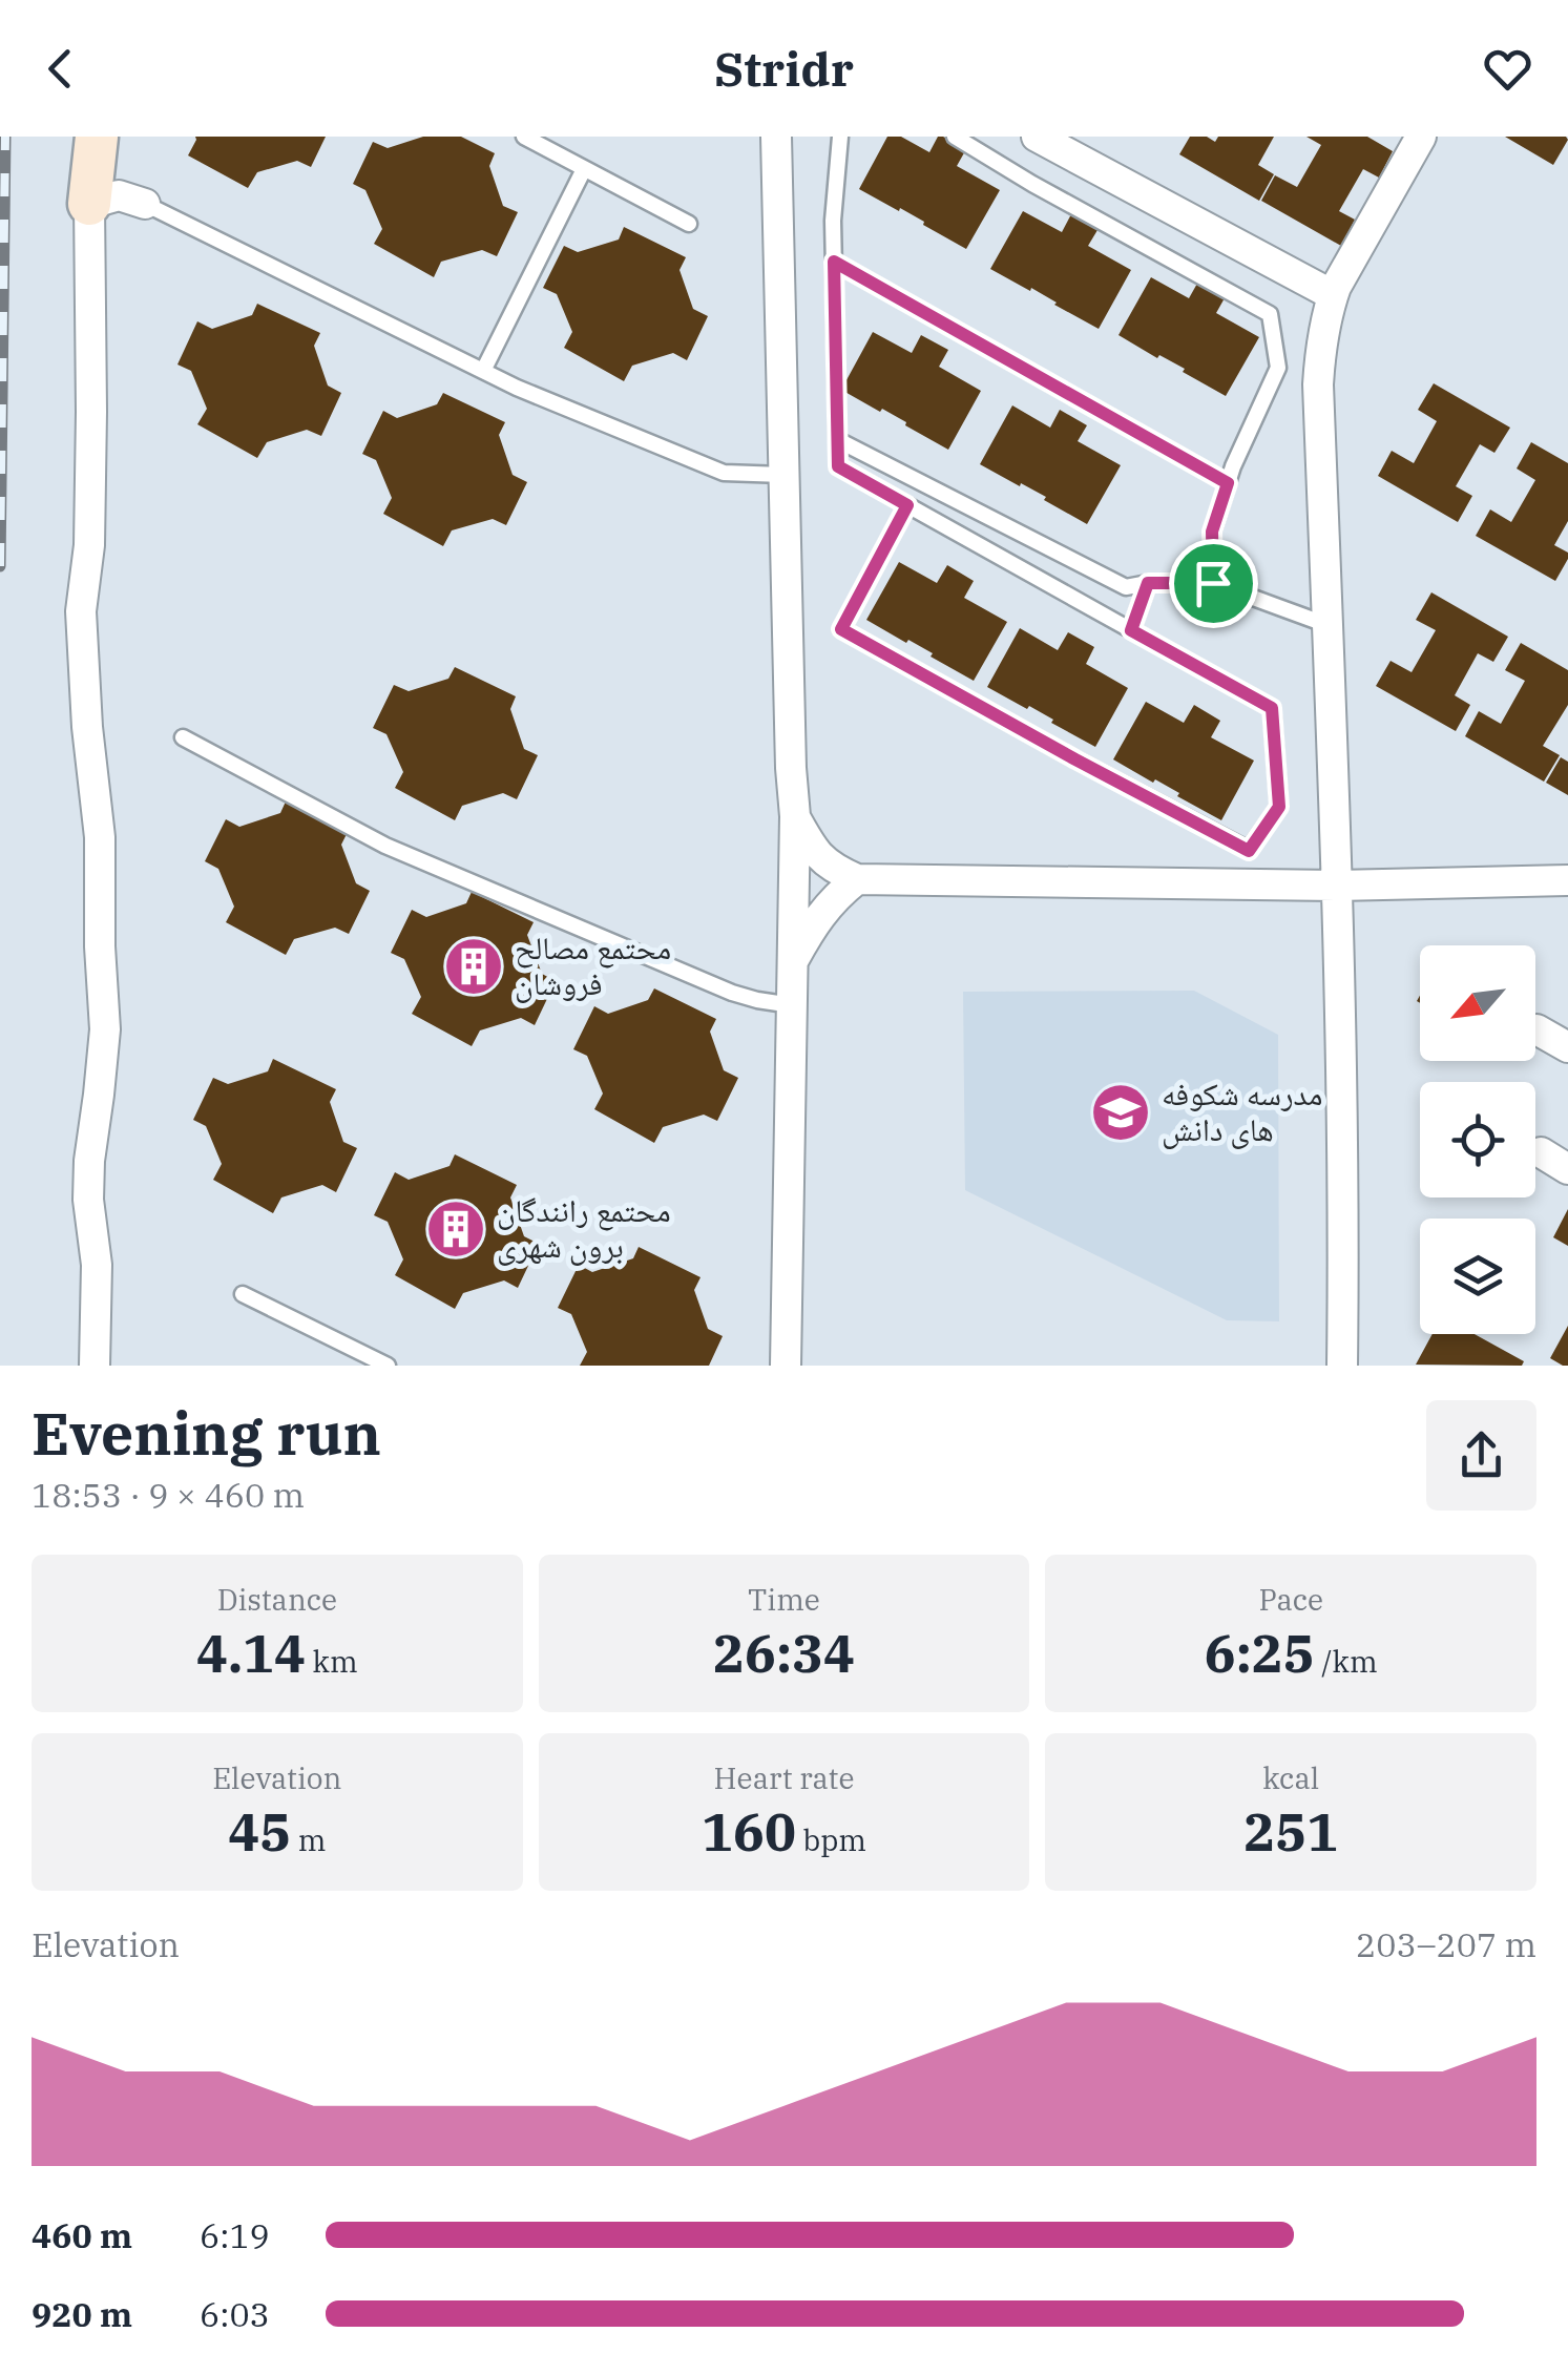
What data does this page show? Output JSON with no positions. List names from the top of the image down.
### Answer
{
  "places": {
    "building": ["محتمع مصالح فروشان", "محتمع رانندگان برون شهری"],
    "school or university": ["مدرسه شکوفه های دانش"]
  },
  "north": "bottom left",
  "page": {
    "header": "Stridr",
    "heading": ["Evening run", "18:53 · 9 × 460 m"],
    "stats": [
      ["Distance", "4.14 km"],
      ["Time", "26:34"],
      ["Pace", "6:25 /km"],
      ["Elevation", "45 m"],
      ["Heart rate", "160 bpm"],
      ["kcal", "251"]
    ],
    "chart": ["Elevation", "203–207 m"],
    "list": [
      {
        "name": "460 m",
        "note": "6:19"
      },
      {
        "name": "920 m",
        "note": "6:03"
      }
    ]
  }
}
